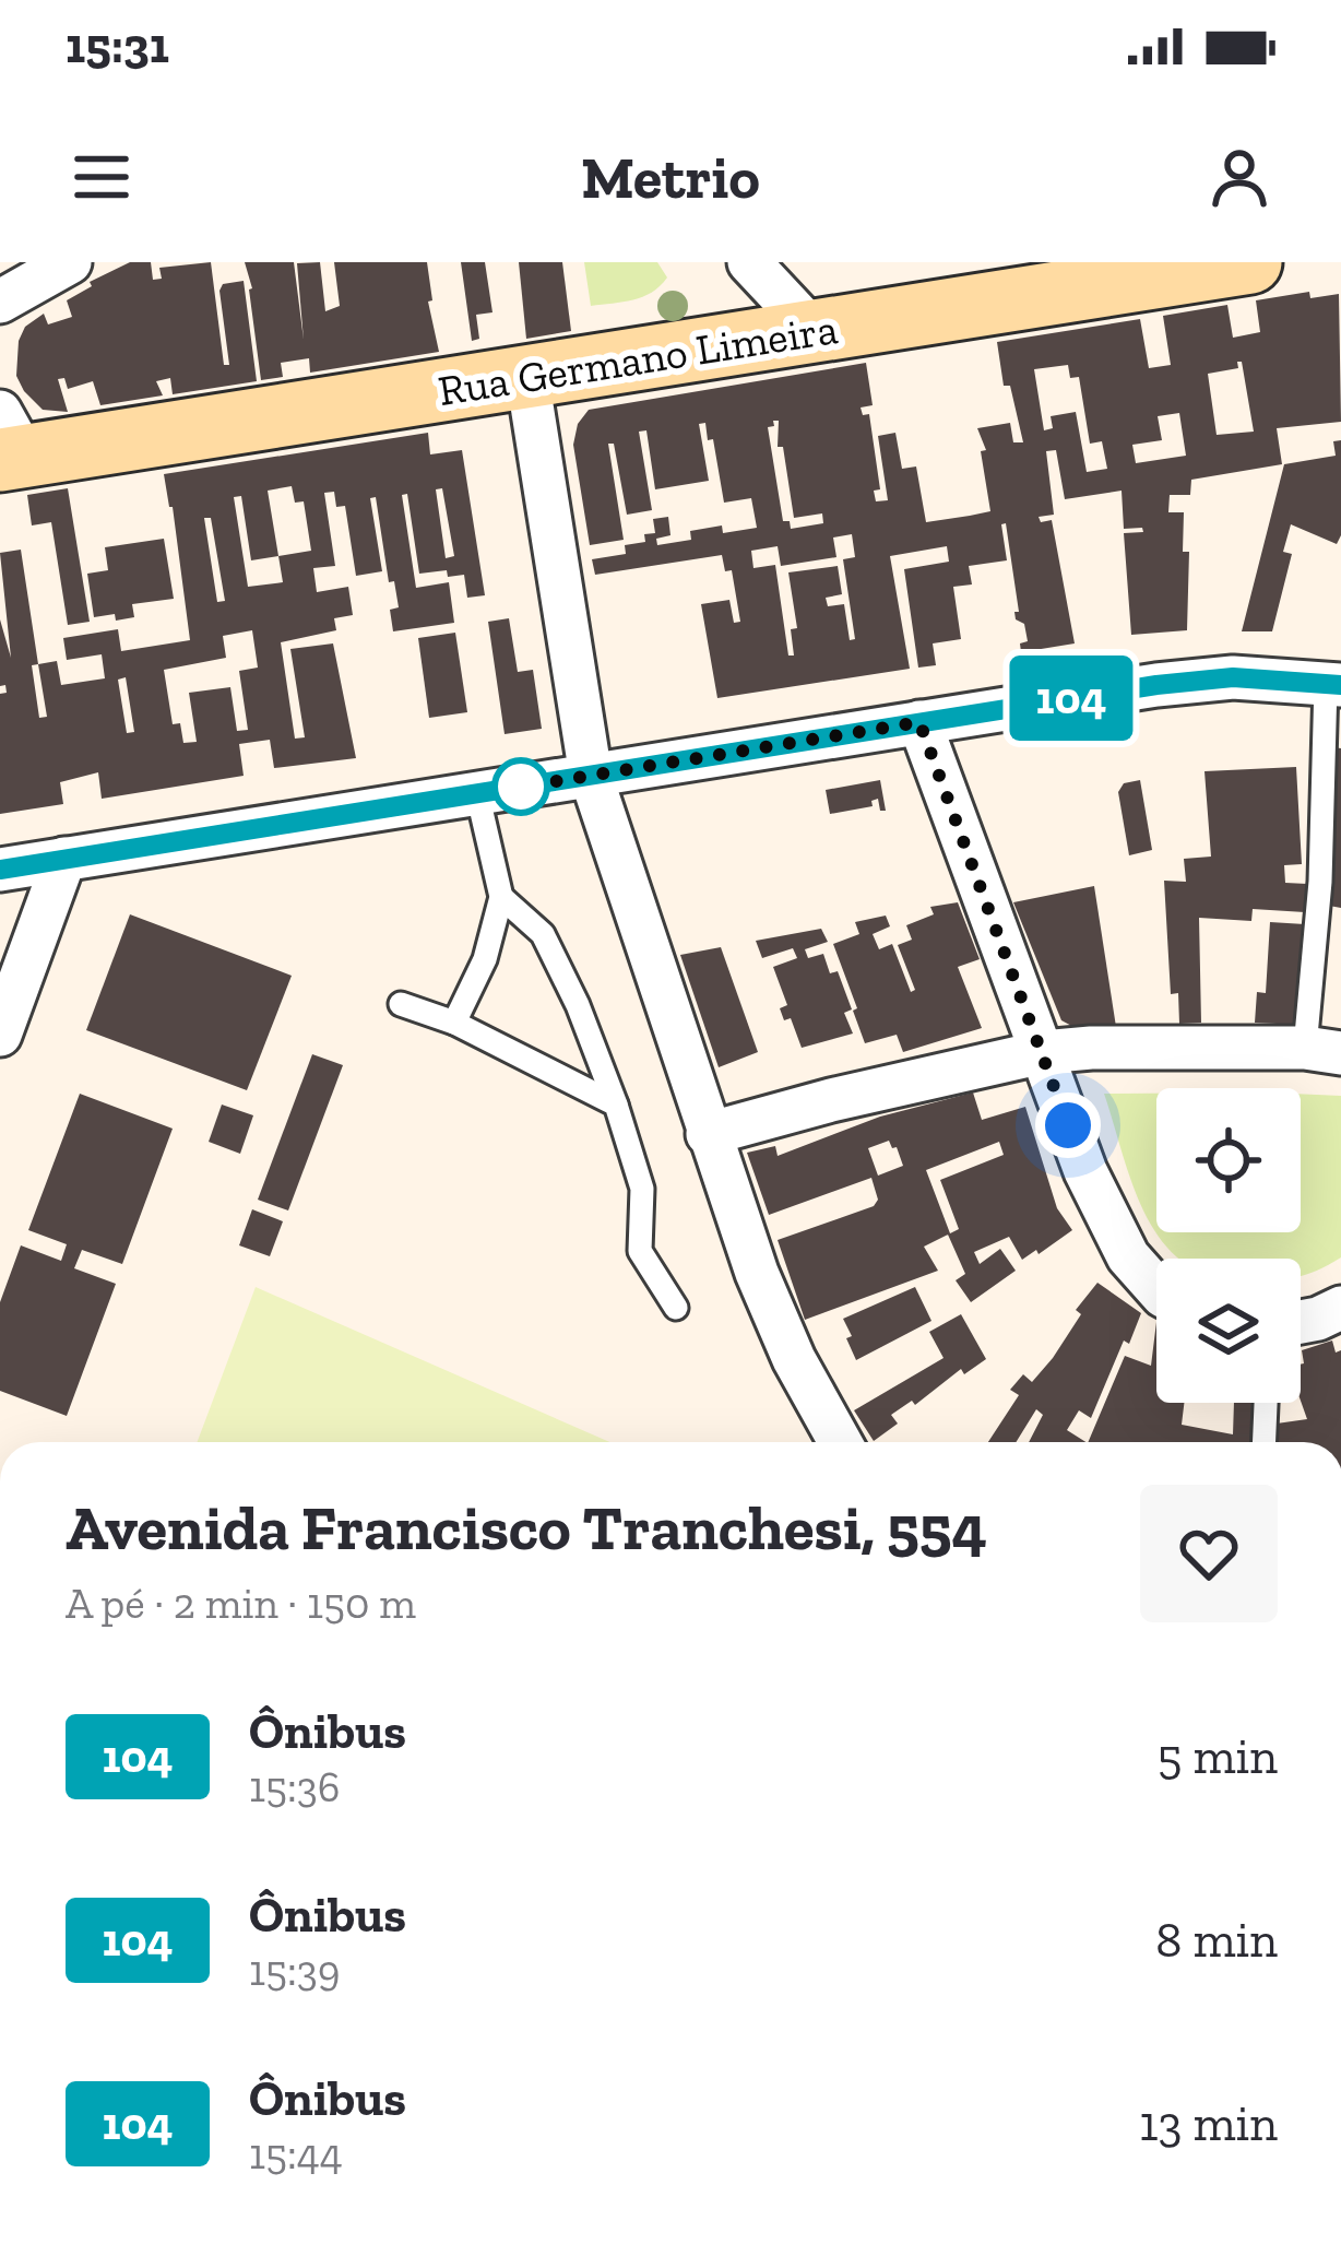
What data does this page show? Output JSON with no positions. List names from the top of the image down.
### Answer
{
  "streets": {
    "street": ["Rua Germano Limeira"]
  },
  "lines": ["bus line 104"],
  "page": {
    "status": "15:31",
    "header": "Metrio",
    "on_map": "104",
    "heading": ["Avenida Francisco Tranchesi, 554", "A pé · 2 min · 150 m"],
    "list": [
      {
        "mark": "104",
        "name": "Ônibus",
        "note": "15:36",
        "value": "5 min"
      },
      {
        "mark": "104",
        "name": "Ônibus",
        "note": "15:39",
        "value": "8 min"
      },
      {
        "mark": "104",
        "name": "Ônibus",
        "note": "15:44",
        "value": "13 min"
      }
    ]
  }
}
